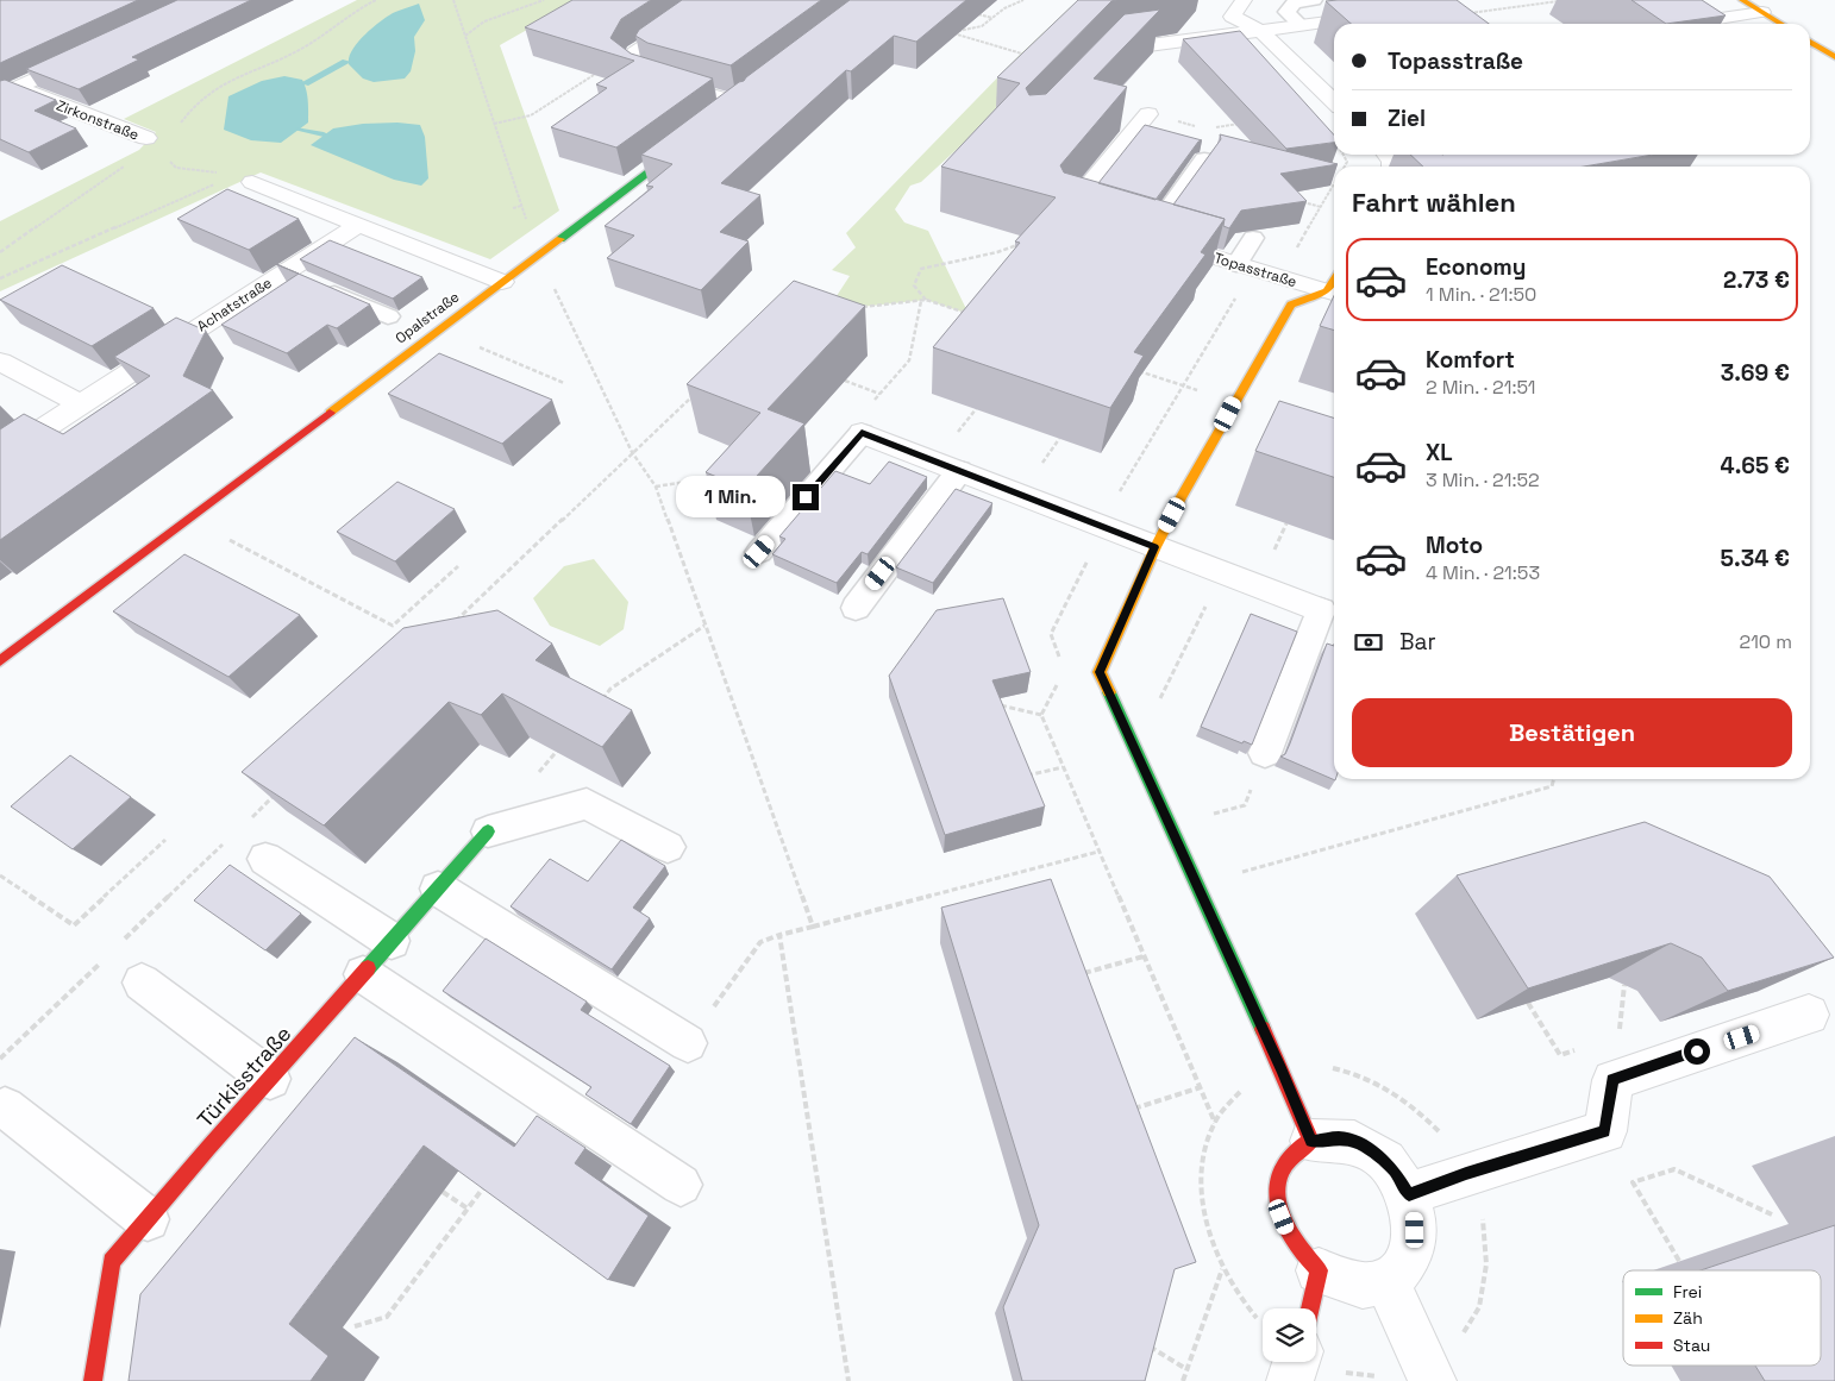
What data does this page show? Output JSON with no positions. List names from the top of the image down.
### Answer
{
  "streets": {
    "street": [
      "Zirkonstraße",
      "Topasstraße",
      "Achatstraße",
      "Opalstraße",
      "Türkisstraße"
    ]
  },
  "legend": ["Frei", "Zäh", "Stau"],
  "page": {
    "banner": ["Topasstraße", "Ziel"],
    "heading": "Fahrt wählen",
    "list": [
      {
        "name": "Economy",
        "note": "1 Min. · 21:50",
        "value": "2.73 €"
      },
      {
        "name": "Komfort",
        "note": "2 Min. · 21:51",
        "value": "3.69 €"
      },
      {
        "name": "XL",
        "note": "3 Min. · 21:52",
        "value": "4.65 €"
      },
      {
        "name": "Moto",
        "note": "4 Min. · 21:53",
        "value": "5.34 €"
      }
    ],
    "bubble": "1 Min.",
    "pay": ["Bar", "210 m"],
    "buttons": "Bestätigen"
  }
}
